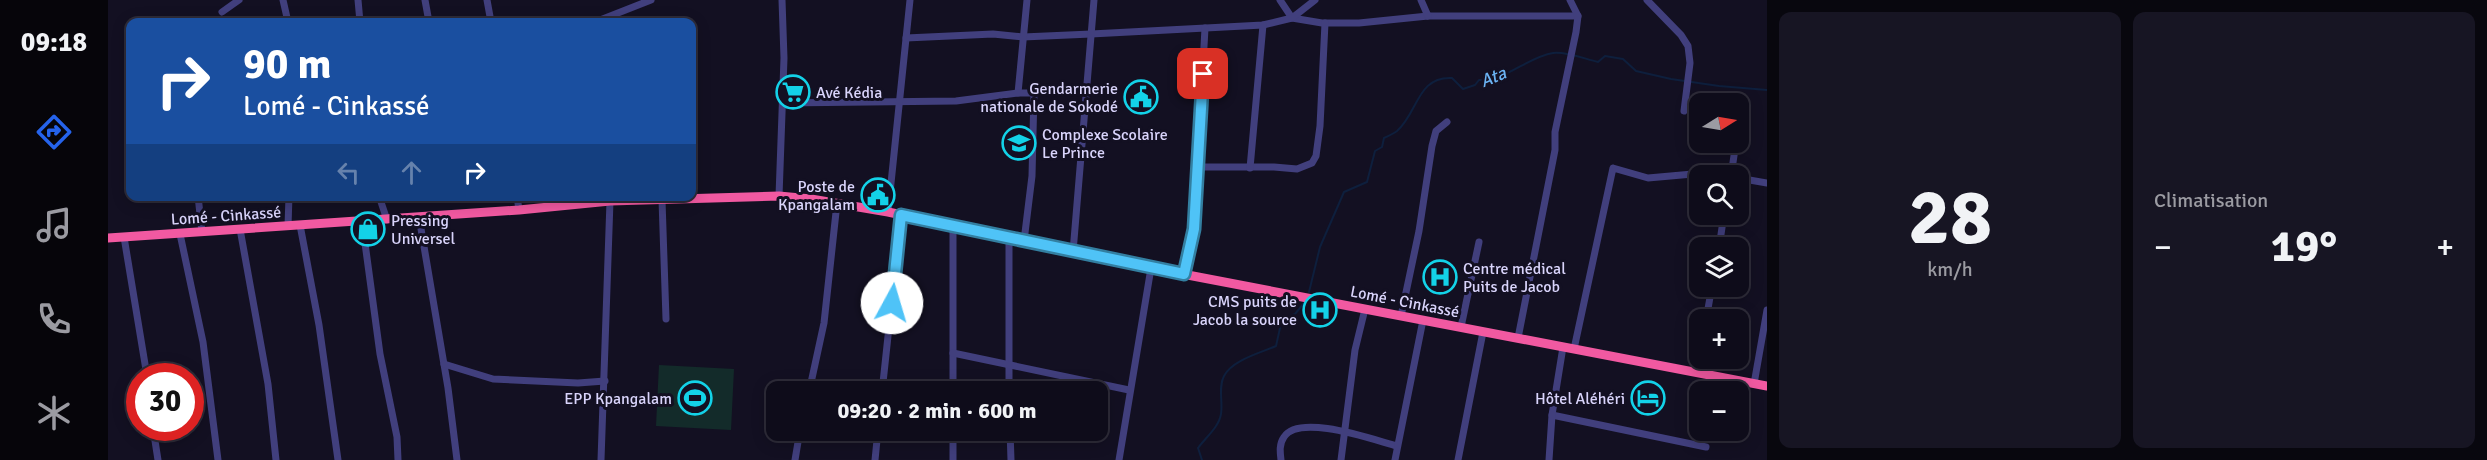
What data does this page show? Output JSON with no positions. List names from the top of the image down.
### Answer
{
  "streets": {
    "highway": ["Lomé - Cinkassé"]
  },
  "water": ["Ata"],
  "places": {
    "supermarket": ["Avé Kédia"],
    "public building": ["Gendarmerie nationale de Sokodé", "Poste de Kpangalam"],
    "school or university": ["Complexe Scolaire Le Prince"],
    "shop": ["Pressing Universel"],
    "hospital": ["Centre médical Puits de Jacob", "CMS puits de Jacob la source"],
    "sports": ["EPP Kpangalam"],
    "hotel": ["Hôtel Aléhéri"]
  },
  "north": "right",
  "page": {
    "tabs": "09:18",
    "tile": [
      ["28", "km/h"],
      "Climatisation"
    ],
    "turn": ["90 m", "Lomé - Cinkassé"],
    "map_buttons": ["+", "−"],
    "heat": ["−", "19°", "+"],
    "limit": "30",
    "trip": "09:20 · 2 min · 600 m"
  }
}
